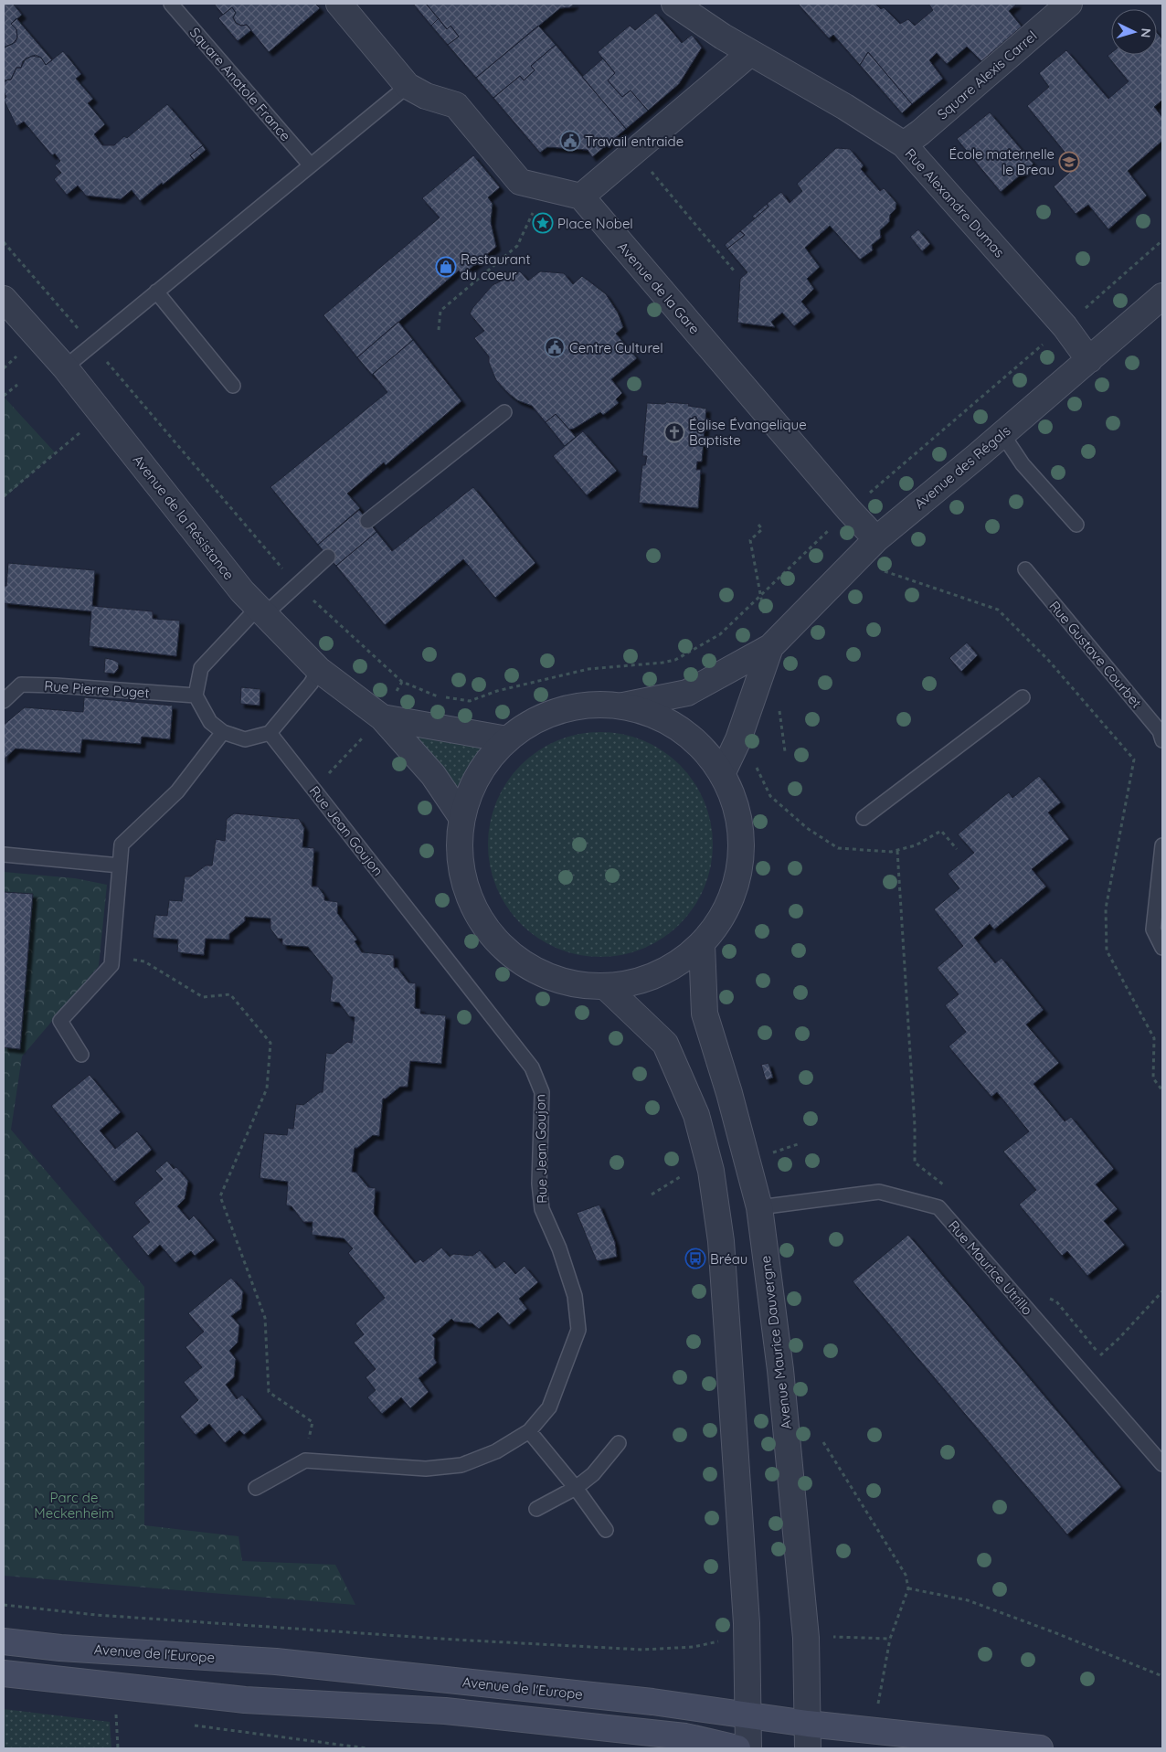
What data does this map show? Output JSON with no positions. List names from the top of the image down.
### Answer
{
  "streets": {
    "main road": ["Avenue de l'Europe"],
    "street": [
      "Square Alexis Carrel",
      "Rue Alexandre Dumas",
      "Avenue de la Gare",
      "Avenue des Régals",
      "Avenue de la Résistance",
      "Avenue Maurice Dauvergne"
    ],
    "lane": [
      "Square Anatole France",
      "Rue Gustave Courbet",
      "Rue Pierre Puget",
      "Rue Jean Goujon",
      "Rue Maurice Utrillo"
    ]
  },
  "crossings": [
    ["Square Alexis Carrel", "Rue Alexandre Dumas"],
    ["Rue Alexandre Dumas", "Avenue des Régals"],
    ["Avenue de la Gare", "Avenue des Régals"],
    ["Avenue de la Résistance", "Rue Pierre Puget"],
    ["Avenue de la Résistance", "Rue Jean Goujon"],
    ["Rue Pierre Puget", "Rue Jean Goujon"],
    ["Rue Maurice Utrillo", "Avenue Maurice Dauvergne"],
    ["Avenue Maurice Dauvergne", "Avenue de l'Europe"]
  ],
  "parks": ["Parc de Meckenheim"],
  "places": {
    "public building": ["Travail entraide", "Centre Culturel"],
    "school or university": ["École maternelle le Breau"],
    "place": ["Place Nobel"],
    "shop": ["Restaurant du coeur"],
    "church": ["Église Évangelique Baptiste"],
    "bus stop": ["Bréau"]
  },
  "north": "right"
}
